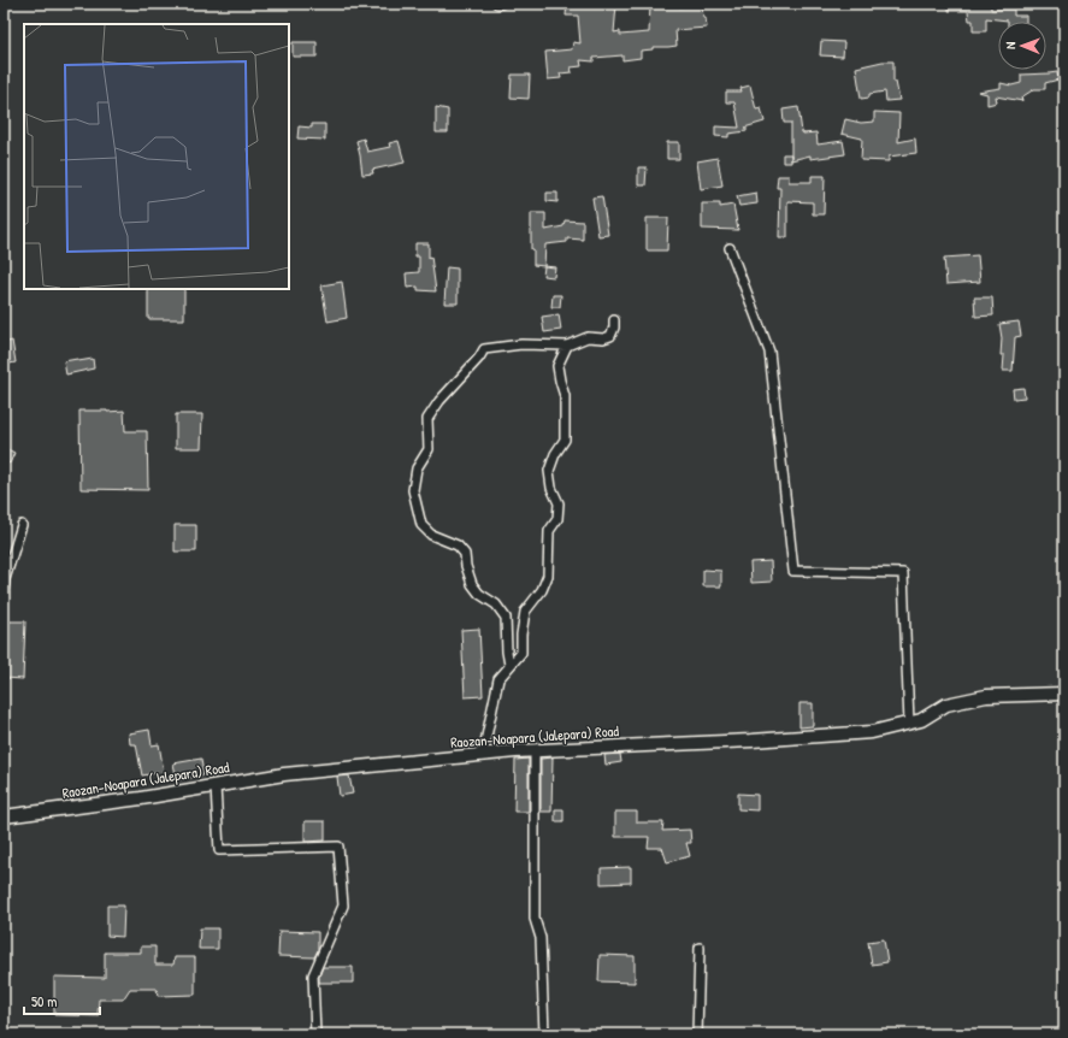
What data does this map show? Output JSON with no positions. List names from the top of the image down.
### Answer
{
  "streets": {
    "main road": ["Raozan-Noapara (Jalepara) Road"]
  },
  "scale_bar": "50 m",
  "north": "left"
}
